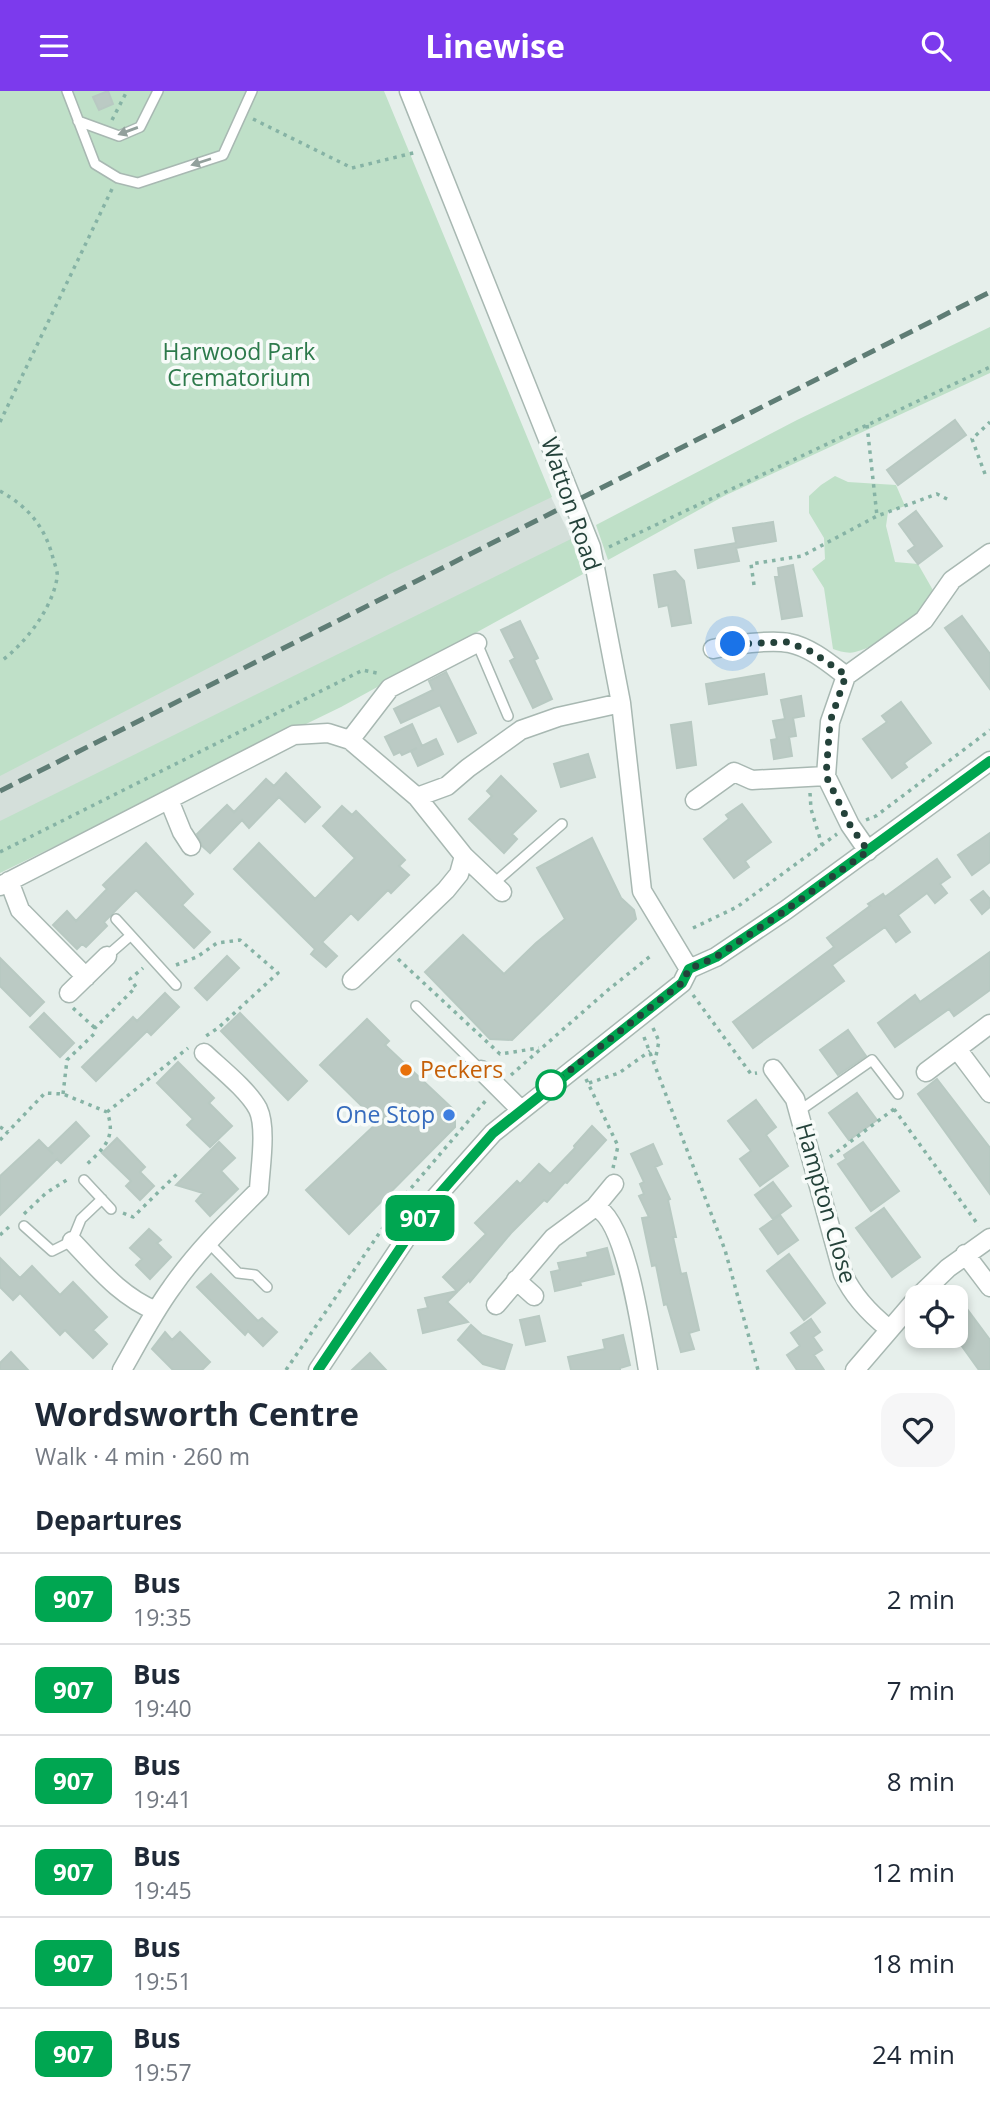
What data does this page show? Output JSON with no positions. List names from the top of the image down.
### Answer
{
  "streets": {
    "street": ["Watton Road", "Hampton Close"]
  },
  "parks": ["Harwood Park Crematorium"],
  "places": ["Peckers", "One Stop"],
  "lines": ["bus line 907"],
  "page": {
    "header": "Linewise",
    "on_map": "907",
    "heading": [
      ["Wordsworth Centre", "Walk · 4 min · 260 m"],
      "Departures"
    ],
    "list": [
      {
        "mark": "907",
        "name": "Bus",
        "note": "19:35",
        "value": "2 min"
      },
      {
        "mark": "907",
        "name": "Bus",
        "note": "19:40",
        "value": "7 min"
      },
      {
        "mark": "907",
        "name": "Bus",
        "note": "19:41",
        "value": "8 min"
      },
      {
        "mark": "907",
        "name": "Bus",
        "note": "19:45",
        "value": "12 min"
      },
      {
        "mark": "907",
        "name": "Bus",
        "note": "19:51",
        "value": "18 min"
      },
      {
        "mark": "907",
        "name": "Bus",
        "note": "19:57",
        "value": "24 min"
      }
    ]
  }
}
